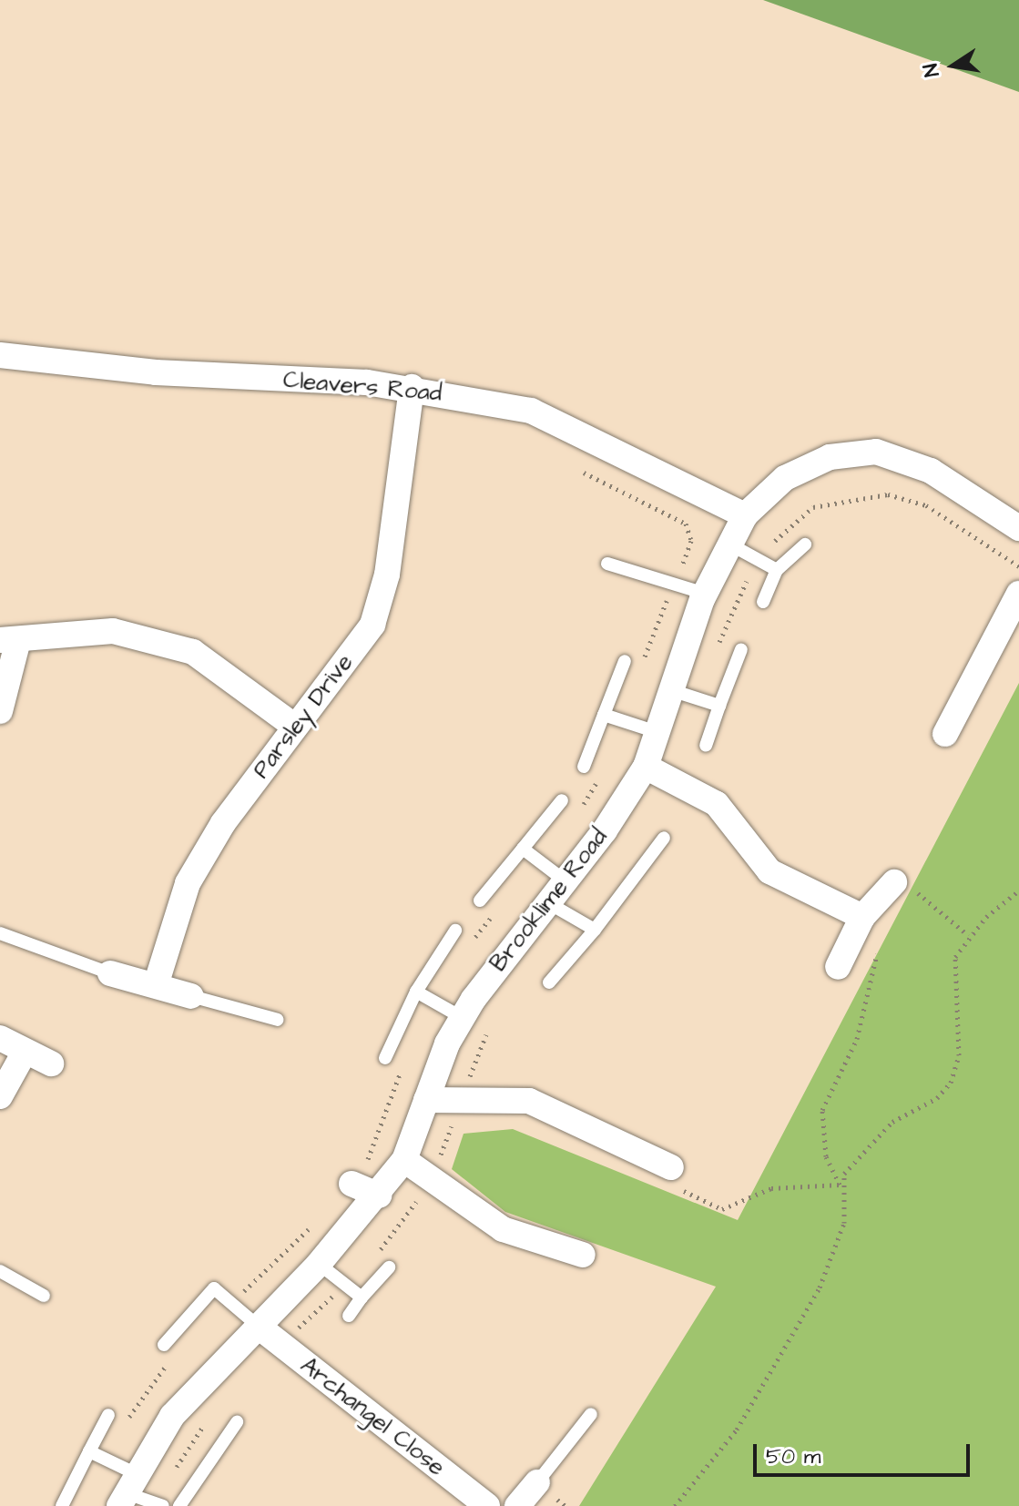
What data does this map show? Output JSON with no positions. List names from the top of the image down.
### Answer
{
  "streets": {
    "street": [
      "Cleavers Road",
      "Parsley Drive",
      "Brooklime Road",
      "Archangel Close"
    ]
  },
  "crossings": [
    ["Cleavers Road", "Parsley Drive"],
    ["Cleavers Road", "Brooklime Road"],
    ["Brooklime Road", "Archangel Close"]
  ],
  "scale_bar": "50 m",
  "north": "left"
}
